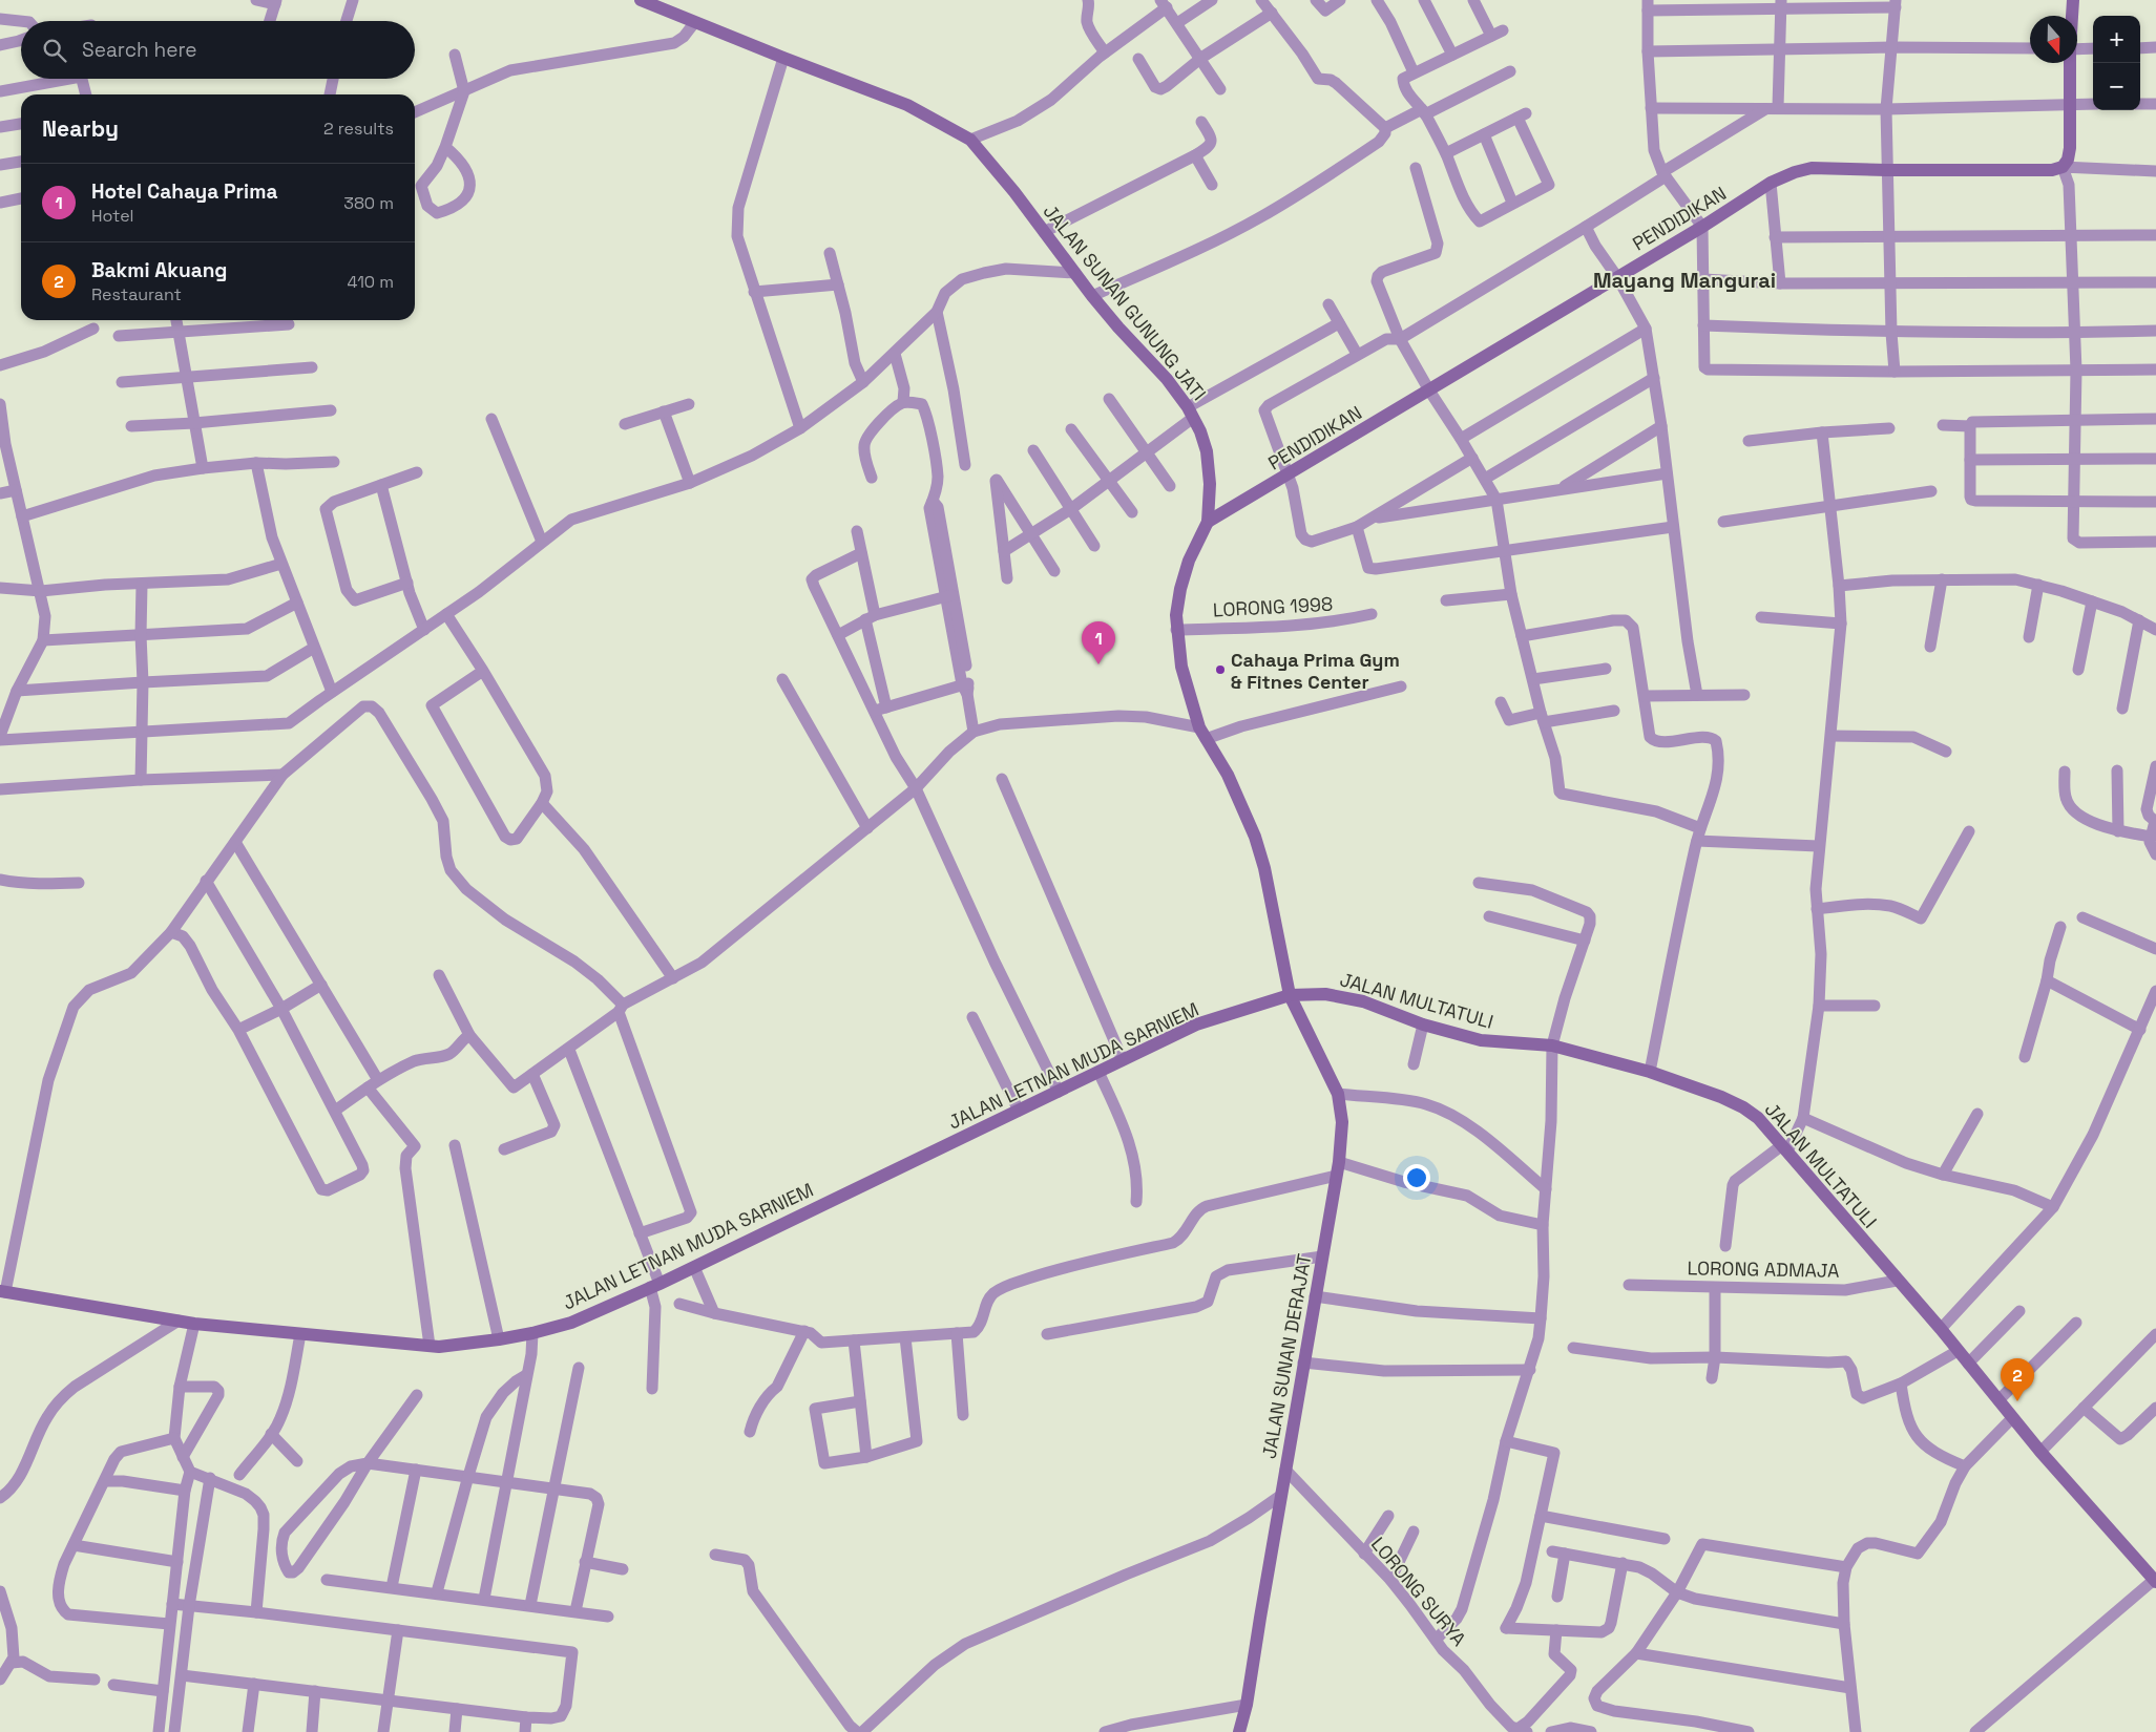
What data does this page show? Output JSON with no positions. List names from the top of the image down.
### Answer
{
  "streets": {
    "street": [
      "PENDIDIKAN",
      "JALAN SUNAN GUNUNG JATI",
      "LORONG 1998",
      "JALAN MULTATULI",
      "JALAN LETNAN MUDA SARNIEM",
      "LORONG ADMAJA",
      "JALAN SUNAN DERAJAT",
      "LORONG SURYA"
    ]
  },
  "crossings": [
    ["PENDIDIKAN", "JALAN SUNAN GUNUNG JATI"],
    ["JALAN SUNAN GUNUNG JATI", "LORONG 1998"],
    ["JALAN SUNAN GUNUNG JATI", "JALAN MULTATULI"],
    ["JALAN SUNAN GUNUNG JATI", "JALAN LETNAN MUDA SARNIEM"],
    ["JALAN SUNAN GUNUNG JATI", "JALAN SUNAN DERAJAT"],
    ["JALAN MULTATULI", "JALAN LETNAN MUDA SARNIEM"],
    ["JALAN MULTATULI", "LORONG ADMAJA"],
    ["JALAN MULTATULI", "JALAN SUNAN DERAJAT"],
    ["JALAN LETNAN MUDA SARNIEM", "JALAN SUNAN DERAJAT"],
    ["JALAN SUNAN DERAJAT", "LORONG SURYA"]
  ],
  "districts": ["Mayang Mangurai"],
  "places": ["Cahaya Prima Gym & Fitnes Center"],
  "north": "bottom",
  "page": {
    "map_buttons": ["+", "−"],
    "search": "Search here",
    "heading": ["Nearby", "2 results"],
    "list": [
      {
        "mark": "1",
        "name": "Hotel Cahaya Prima",
        "note": "Hotel",
        "value": "380 m"
      },
      {
        "mark": "2",
        "name": "Bakmi Akuang",
        "note": "Restaurant",
        "value": "410 m"
      }
    ],
    "pins": ["1", "2"]
  }
}
